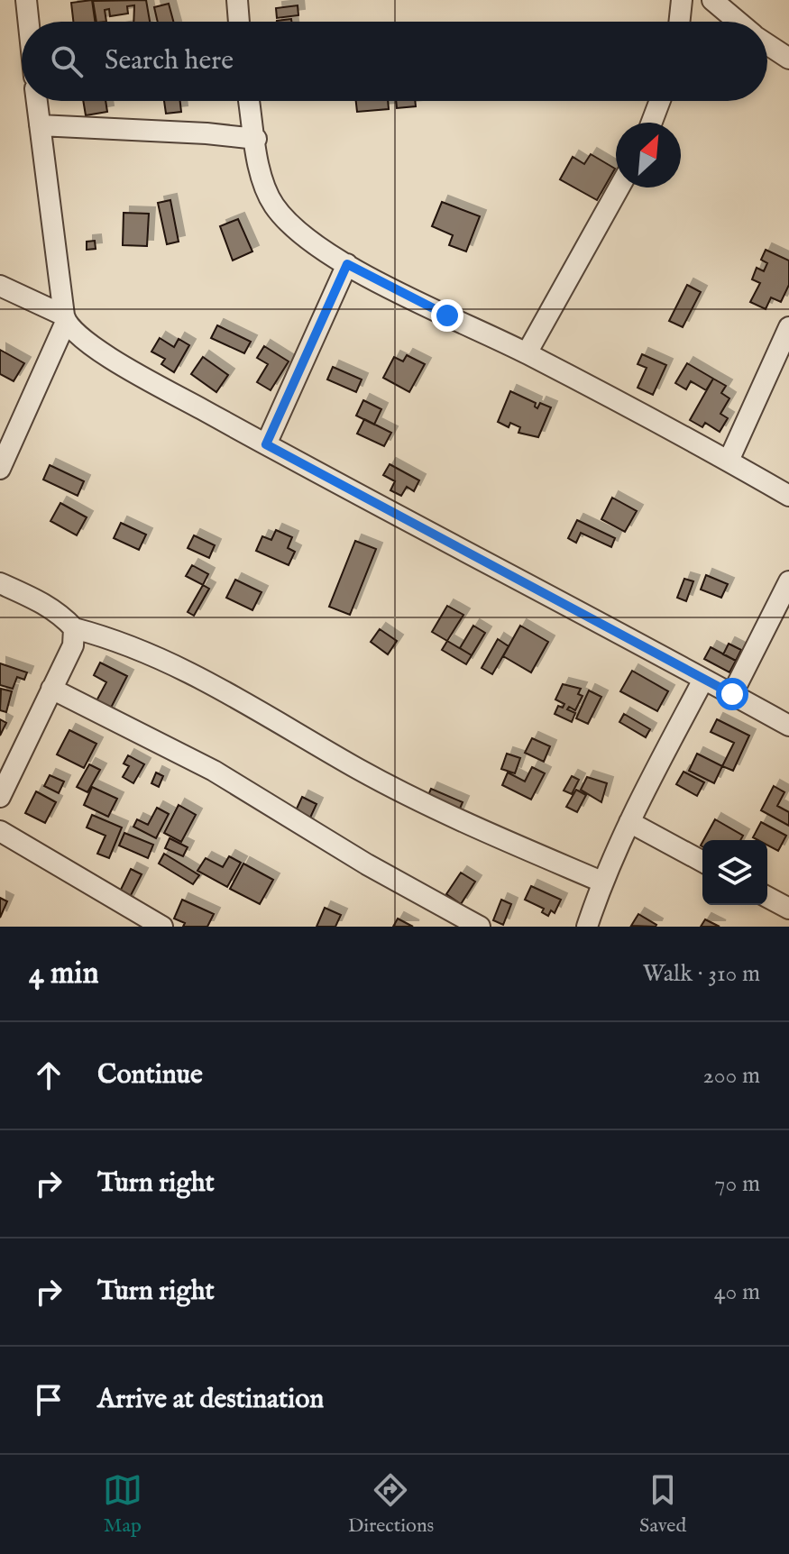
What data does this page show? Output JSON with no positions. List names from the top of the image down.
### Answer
{
  "north": "top right",
  "page": {
    "search": "Search here",
    "heading": ["4 min", "Walk · 310 m"],
    "list": [
      ["Continue", "200 m"],
      ["Turn right", "70 m"],
      ["Turn right", "40 m"],
      "Arrive at destination"
    ],
    "nav": ["Map", "Directions", "Saved"]
  }
}
